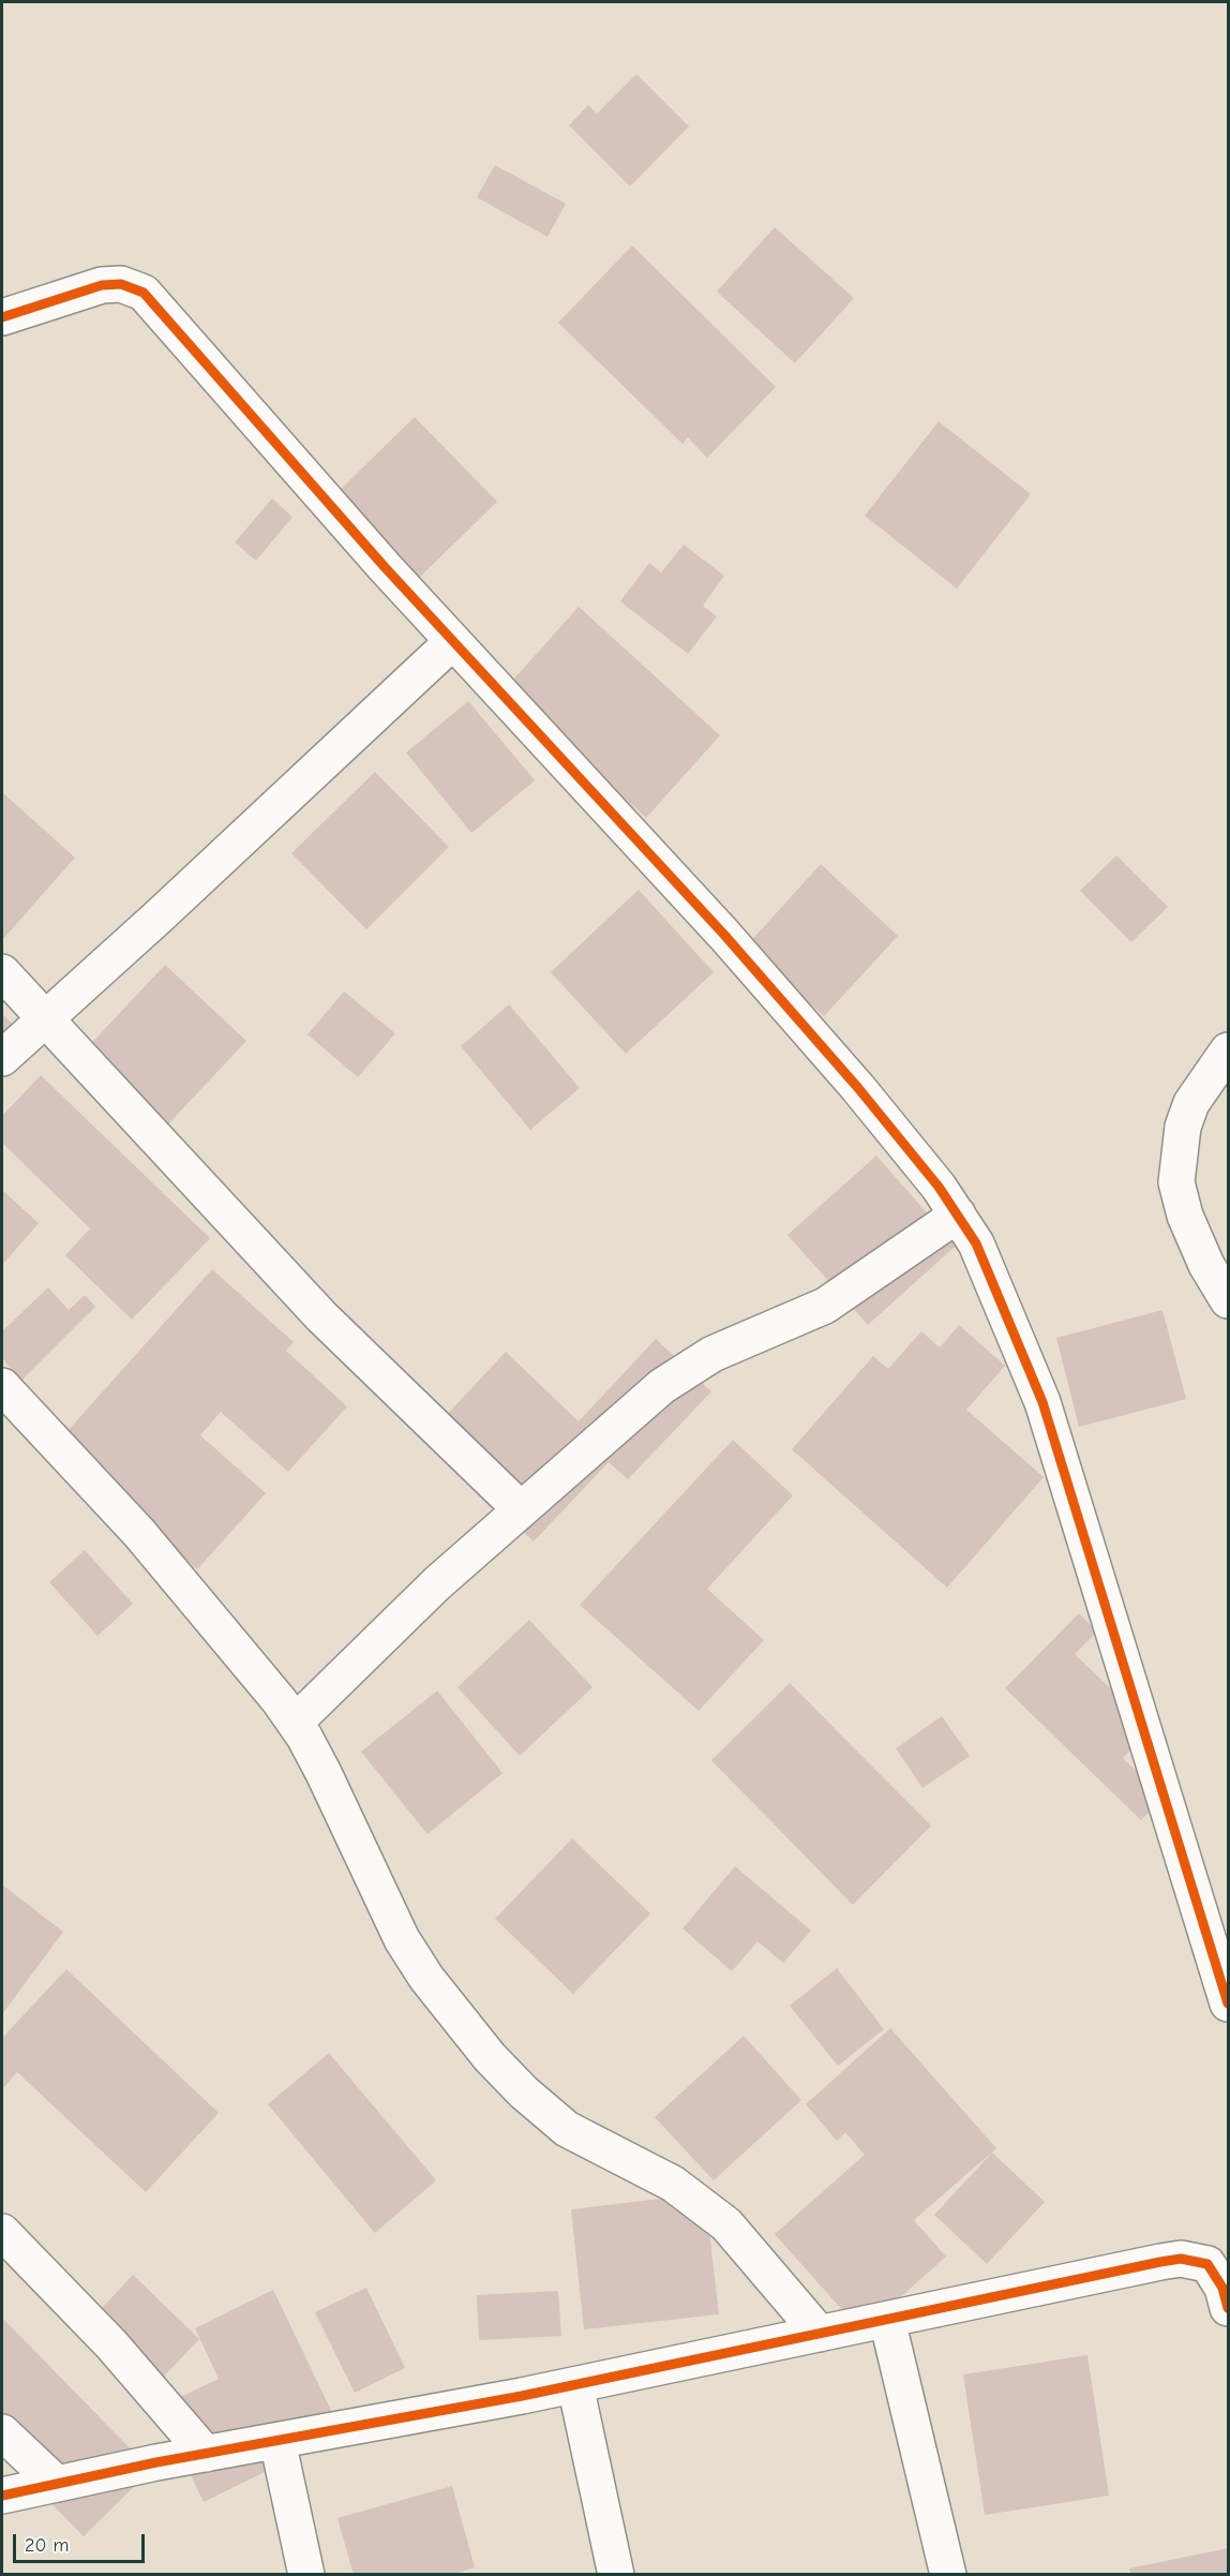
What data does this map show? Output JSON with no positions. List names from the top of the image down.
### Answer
{
  "scale_bar": "20 m"
}
